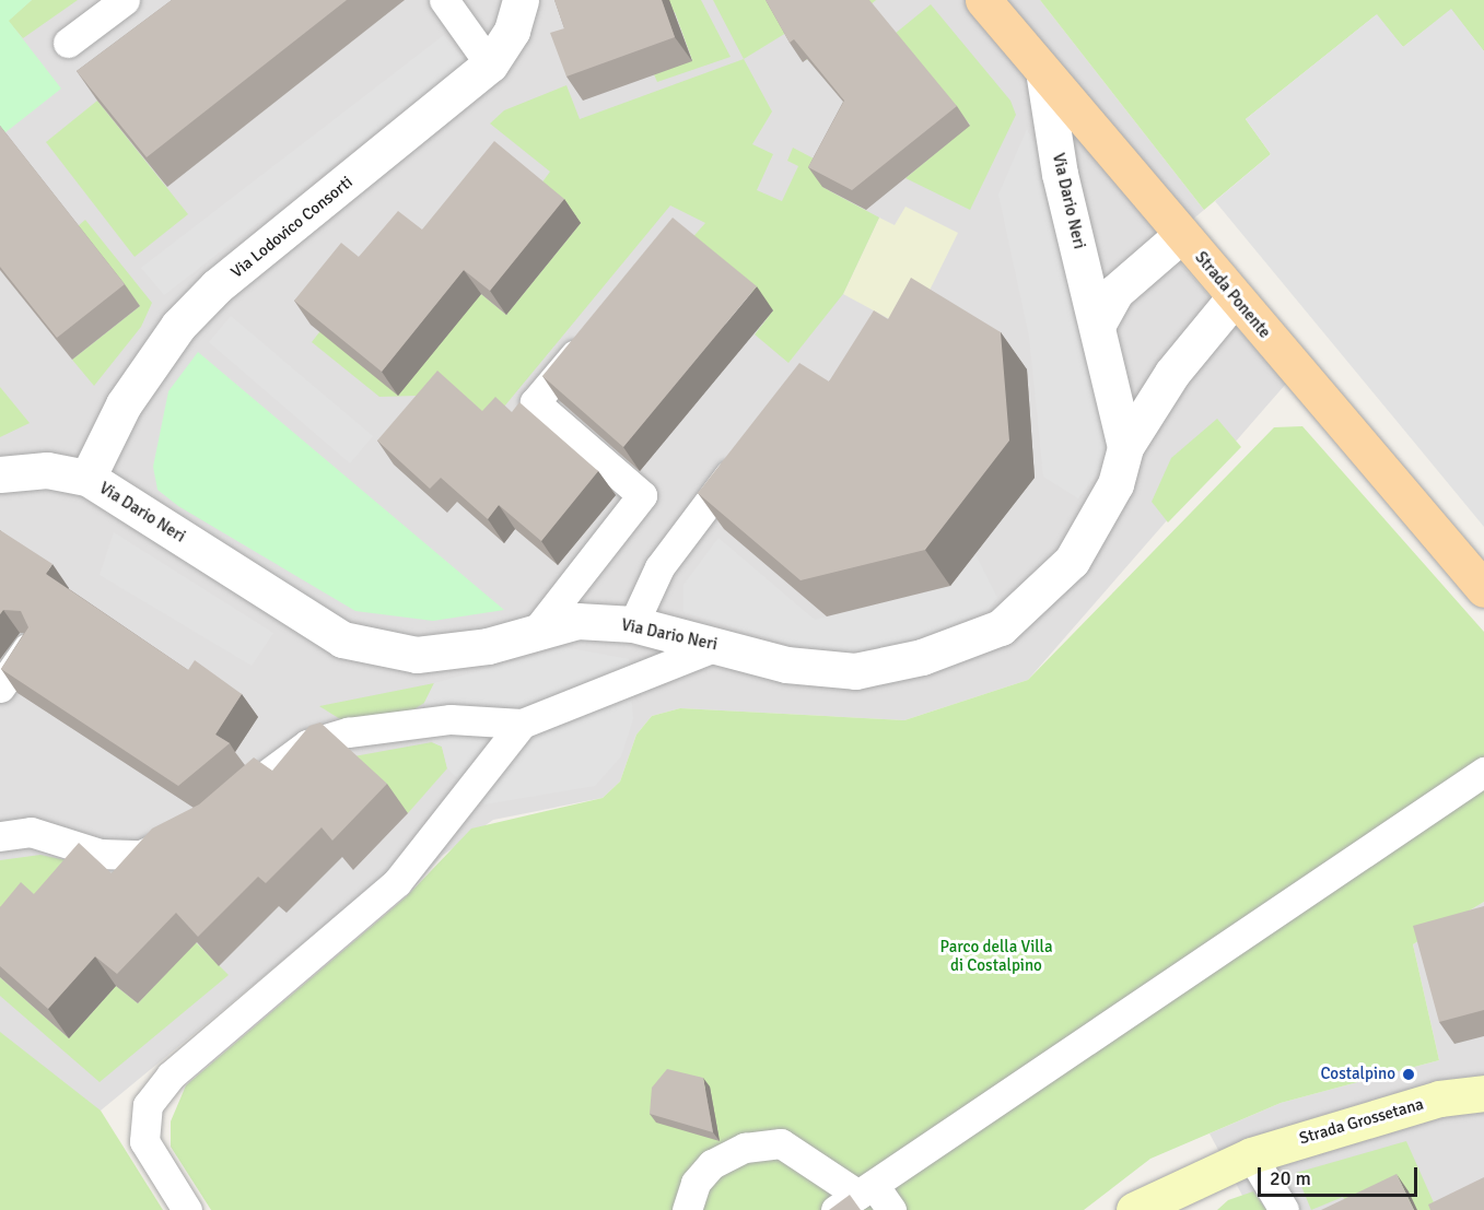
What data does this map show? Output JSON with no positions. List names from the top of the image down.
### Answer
{
  "streets": {
    "main road": ["Strada Ponente", "Strada Grossetana"],
    "street": ["Via Dario Neri", "Via Lodovico Consorti"]
  },
  "crossings": [
    ["Via Dario Neri", "Via Lodovico Consorti"],
    ["Via Dario Neri", "Strada Ponente"]
  ],
  "parks": ["Parco della Villa di Costalpino"],
  "places": ["Costalpino"],
  "scale_bar": "20 m"
}
